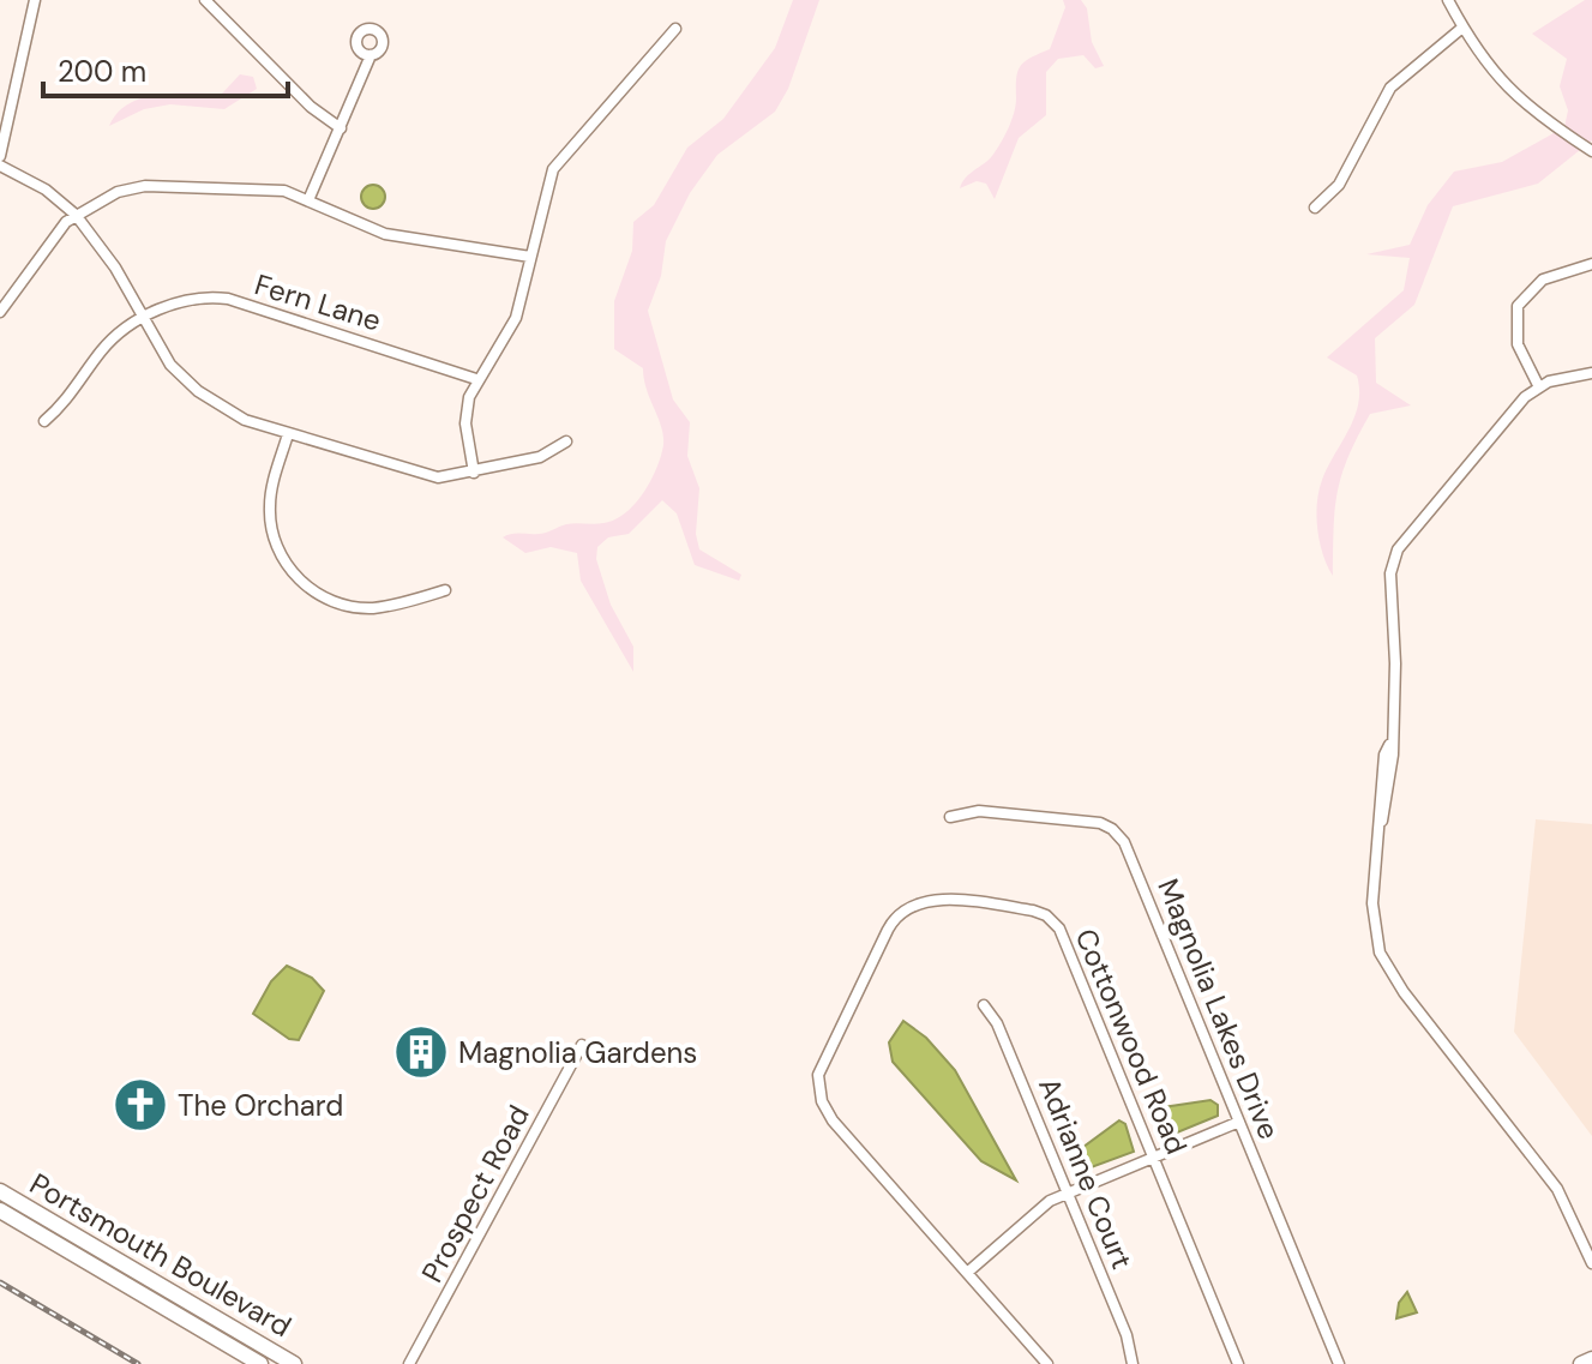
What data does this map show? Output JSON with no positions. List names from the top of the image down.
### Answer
{
  "streets": {
    "main road": ["Portsmouth Boulevard"],
    "street": [
      "Fern Lane",
      "Magnolia Lakes Drive",
      "Cottonwood Road",
      "Adrianne Court",
      "Prospect Road"
    ]
  },
  "places": {
    "building": ["Magnolia Gardens"],
    "church": ["The Orchard"]
  },
  "scale_bar": "200 m"
}
